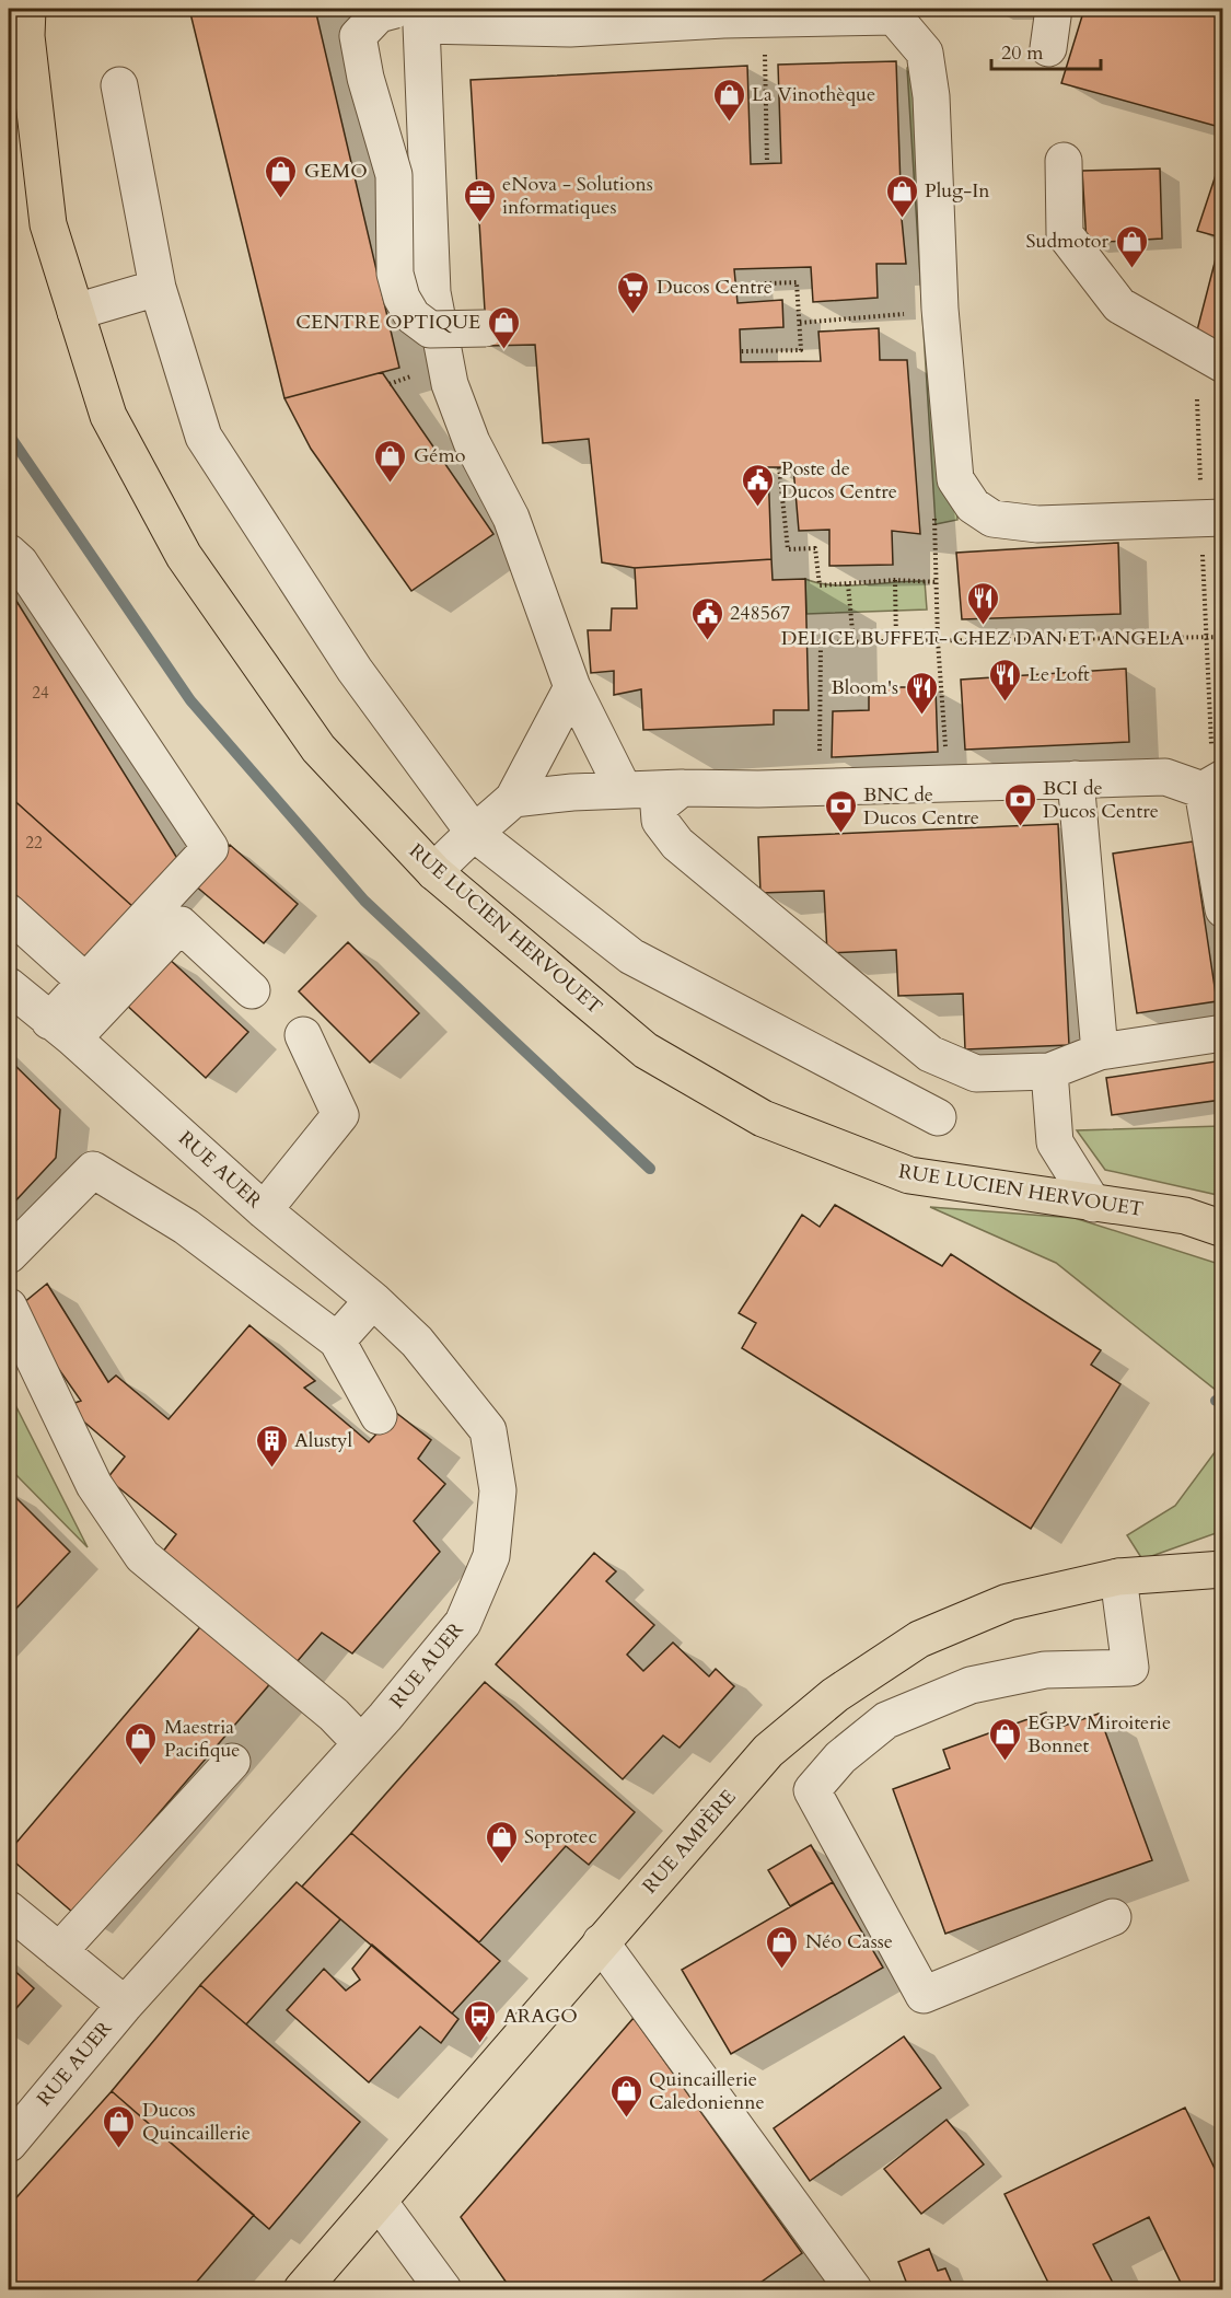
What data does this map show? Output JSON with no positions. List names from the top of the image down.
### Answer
{
  "streets": {
    "main road": ["RUE LUCIEN HERVOUET", "RUE AMPÈRE"],
    "street": ["RUE AUER"]
  },
  "places": {
    "shop": [
      "La Vinothèque",
      "GEMO",
      "Plug-In",
      "Sudmotor",
      "CENTRE OPTIQUE",
      "Gémo",
      "EGPV Miroiterie Bonnet",
      "Maestria Pacifique",
      "Soprotec",
      "Néo Casse",
      "Quincaillerie Caledonienne",
      "Ducos Quincaillerie"
    ],
    "office": ["eNova - Solutions informatiques"],
    "supermarket": ["Ducos Centre"],
    "public building": ["Poste de Ducos Centre", "248567"],
    "restaurant": ["DELICE BUFFET- CHEZ DAN ET ANGELA", "Le Loft", "Bloom's"],
    "bank": ["BCI de Ducos Centre", "BNC de Ducos Centre"],
    "building": ["Alustyl"],
    "bus stop": ["ARAGO"]
  },
  "house_numbers": ["24", "22"],
  "scale_bar": "20 m"
}
